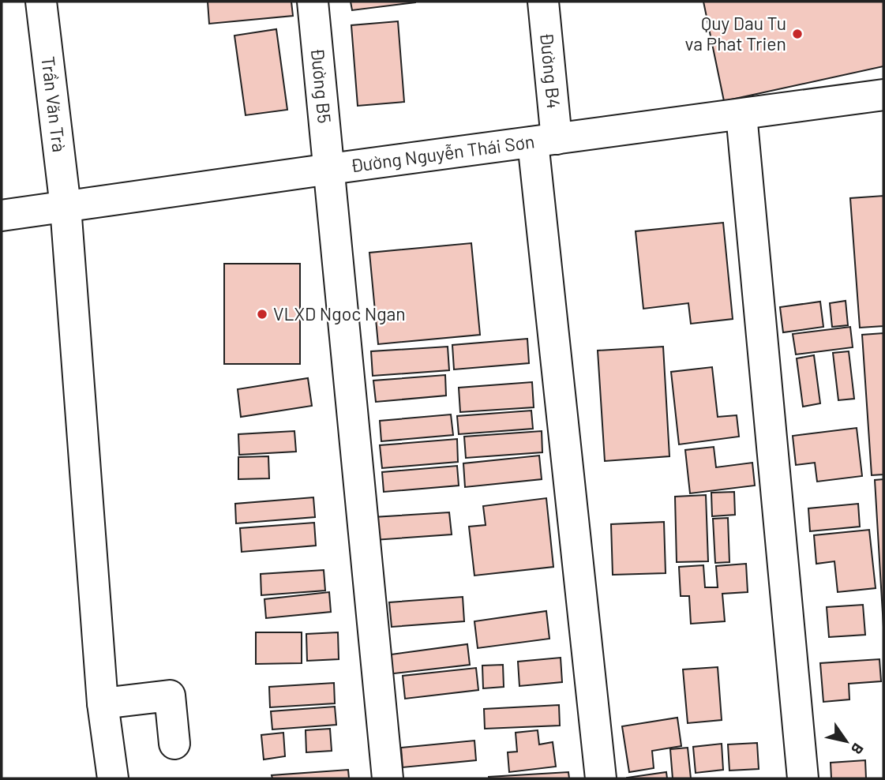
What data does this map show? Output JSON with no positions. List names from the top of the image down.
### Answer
{
  "streets": {
    "street": [
      "Đường B4",
      "Đường B5",
      "Trần Văn Trà",
      "Đường Nguyễn Thái Sơn"
    ]
  },
  "crossings": [
    ["Đường B4", "Đường Nguyễn Thái Sơn"],
    ["Đường B5", "Đường Nguyễn Thái Sơn"],
    ["Trần Văn Trà", "Đường Nguyễn Thái Sơn"]
  ],
  "places": ["Quy Dau Tu va Phat Trien", "VLXD Ngoc Ngan"],
  "north": "bottom right"
}
